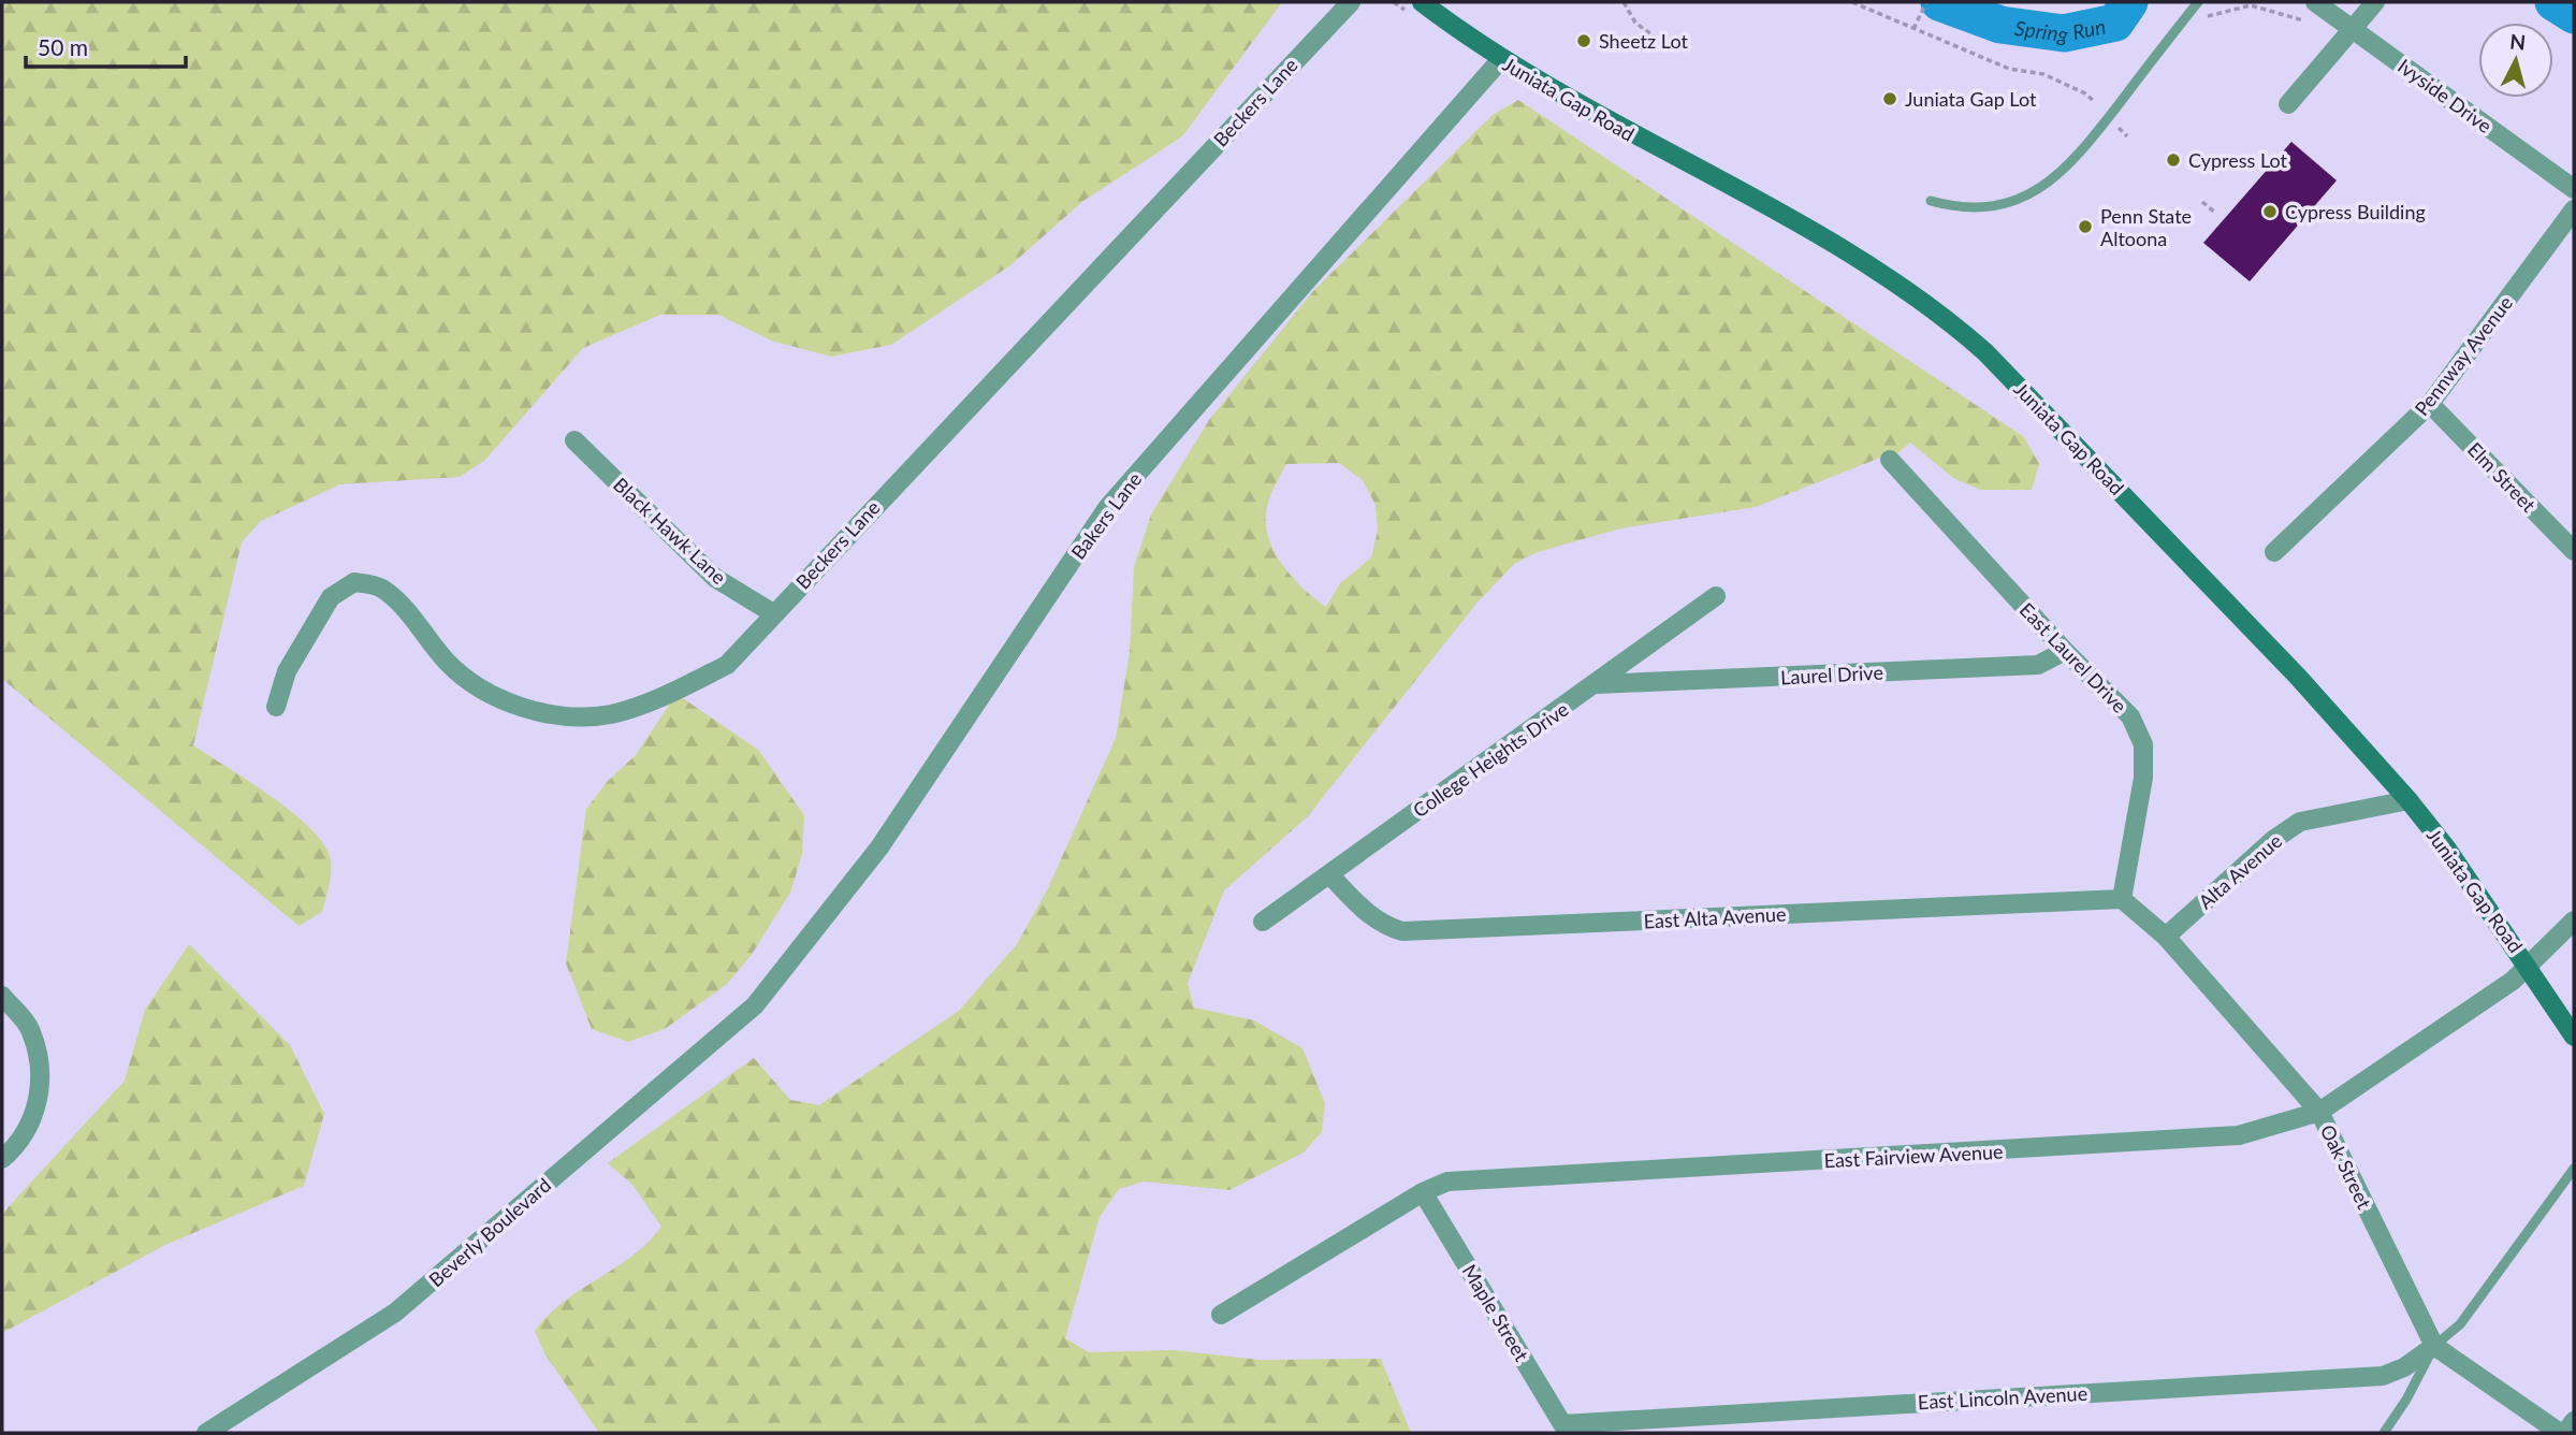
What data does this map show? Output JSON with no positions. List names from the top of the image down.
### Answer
{
  "streets": {
    "main road": ["Juniata Gap Road"],
    "street": [
      "Ivyside Drive",
      "Beckers Lane",
      "Pennway Avenue",
      "Elm Street",
      "Bakers Lane",
      "Black Hawk Lane",
      "East Laurel Drive",
      "Laurel Drive",
      "College Heights Drive",
      "Alta Avenue",
      "East Alta Avenue",
      "East Fairview Avenue",
      "Oak Street",
      "Beverly Boulevard",
      "Maple Street",
      "East Lincoln Avenue"
    ]
  },
  "crossings": [
    ["Juniata Gap Road", "Bakers Lane"],
    ["Juniata Gap Road", "Alta Avenue"],
    ["Juniata Gap Road", "East Fairview Avenue"],
    ["Beckers Lane", "Black Hawk Lane"],
    ["Pennway Avenue", "Elm Street"],
    ["Bakers Lane", "Beverly Boulevard"],
    ["East Laurel Drive", "Laurel Drive"],
    ["East Laurel Drive", "East Alta Avenue"],
    ["East Laurel Drive", "Oak Street"],
    ["Laurel Drive", "College Heights Drive"],
    ["College Heights Drive", "East Alta Avenue"],
    ["Alta Avenue", "Oak Street"],
    ["East Alta Avenue", "Oak Street"],
    ["East Fairview Avenue", "Oak Street"],
    ["East Fairview Avenue", "Maple Street"],
    ["Oak Street", "East Lincoln Avenue"],
    ["Maple Street", "East Lincoln Avenue"]
  ],
  "water": ["Spring Run"],
  "places": [
    "Sheetz Lot",
    "Juniata Gap Lot",
    "Cypress Lot",
    "Cypress Building",
    "Penn State Altoona"
  ],
  "scale_bar": "50 m",
  "north": "top"
}
